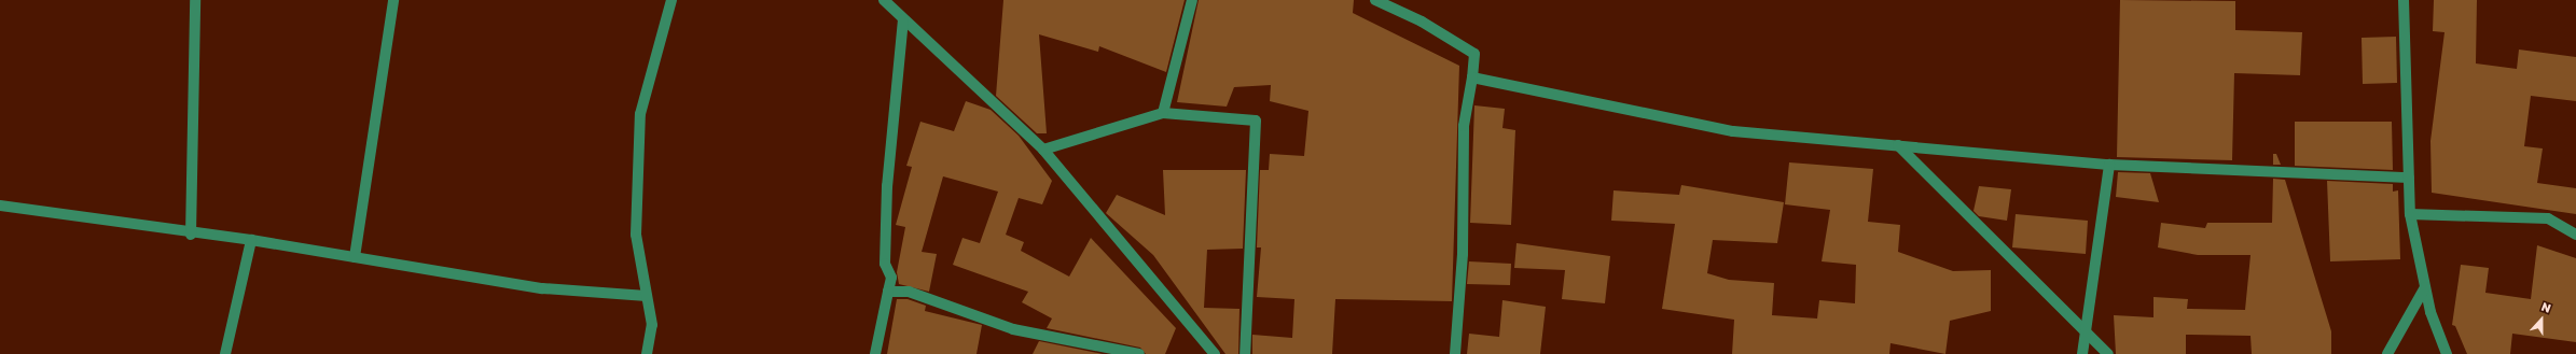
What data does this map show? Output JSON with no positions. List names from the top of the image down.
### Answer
{
  "north": "top"
}
